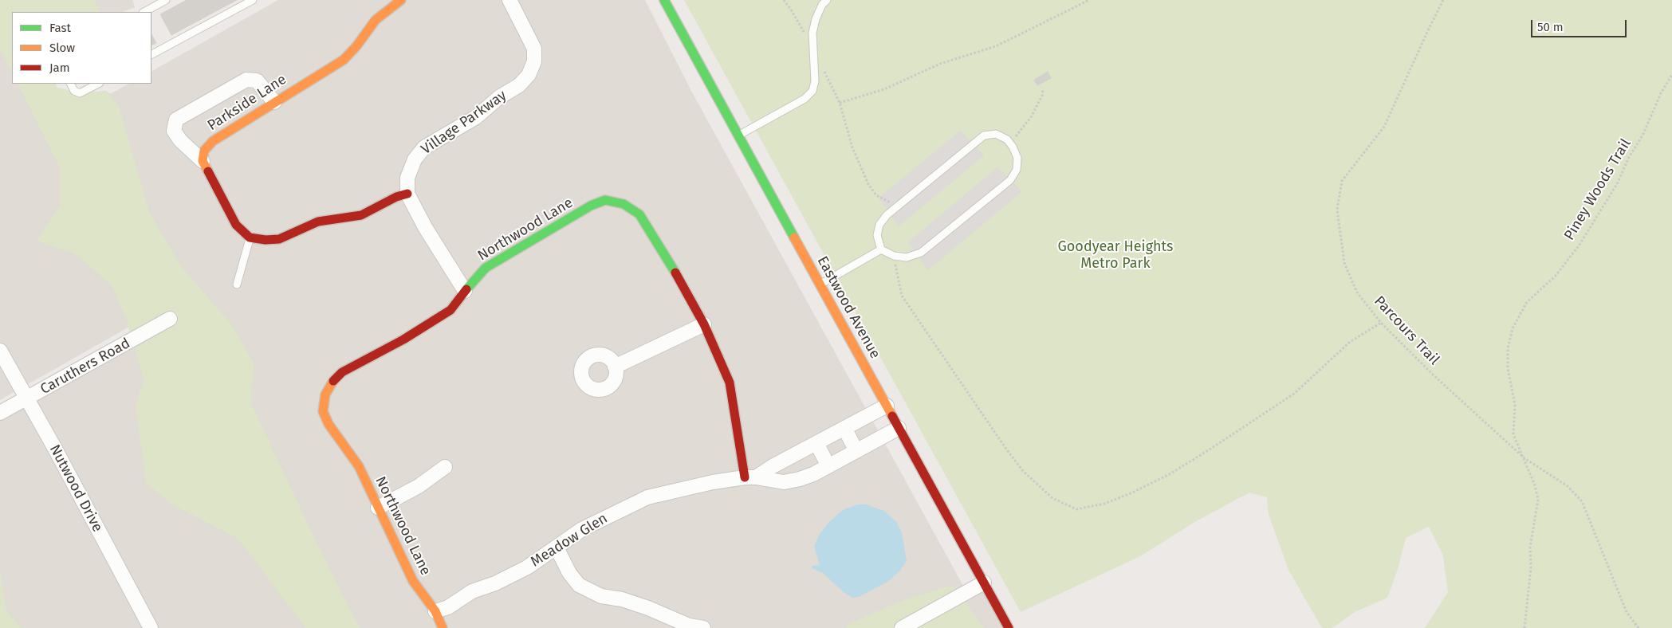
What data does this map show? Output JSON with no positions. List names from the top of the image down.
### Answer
{
  "streets": {
    "street": [
      "Parkside Lane",
      "Village Parkway",
      "Northwood Lane",
      "Eastwood Avenue",
      "Caruthers Road",
      "Nutwood Drive",
      "Meadow Glen"
    ],
    "path": ["Piney Woods Trail", "Parcours Trail"]
  },
  "crossings": [
    ["Village Parkway", "Northwood Lane"],
    ["Piney Woods Trail", "Parcours Trail"],
    ["Northwood Lane", "Meadow Glen"],
    ["Eastwood Avenue", "Meadow Glen"],
    ["Caruthers Road", "Nutwood Drive"]
  ],
  "parks": ["Goodyear Heights Metro Park"],
  "legend": ["Fast", "Slow", "Jam"],
  "scale_bar": "50 m"
}
